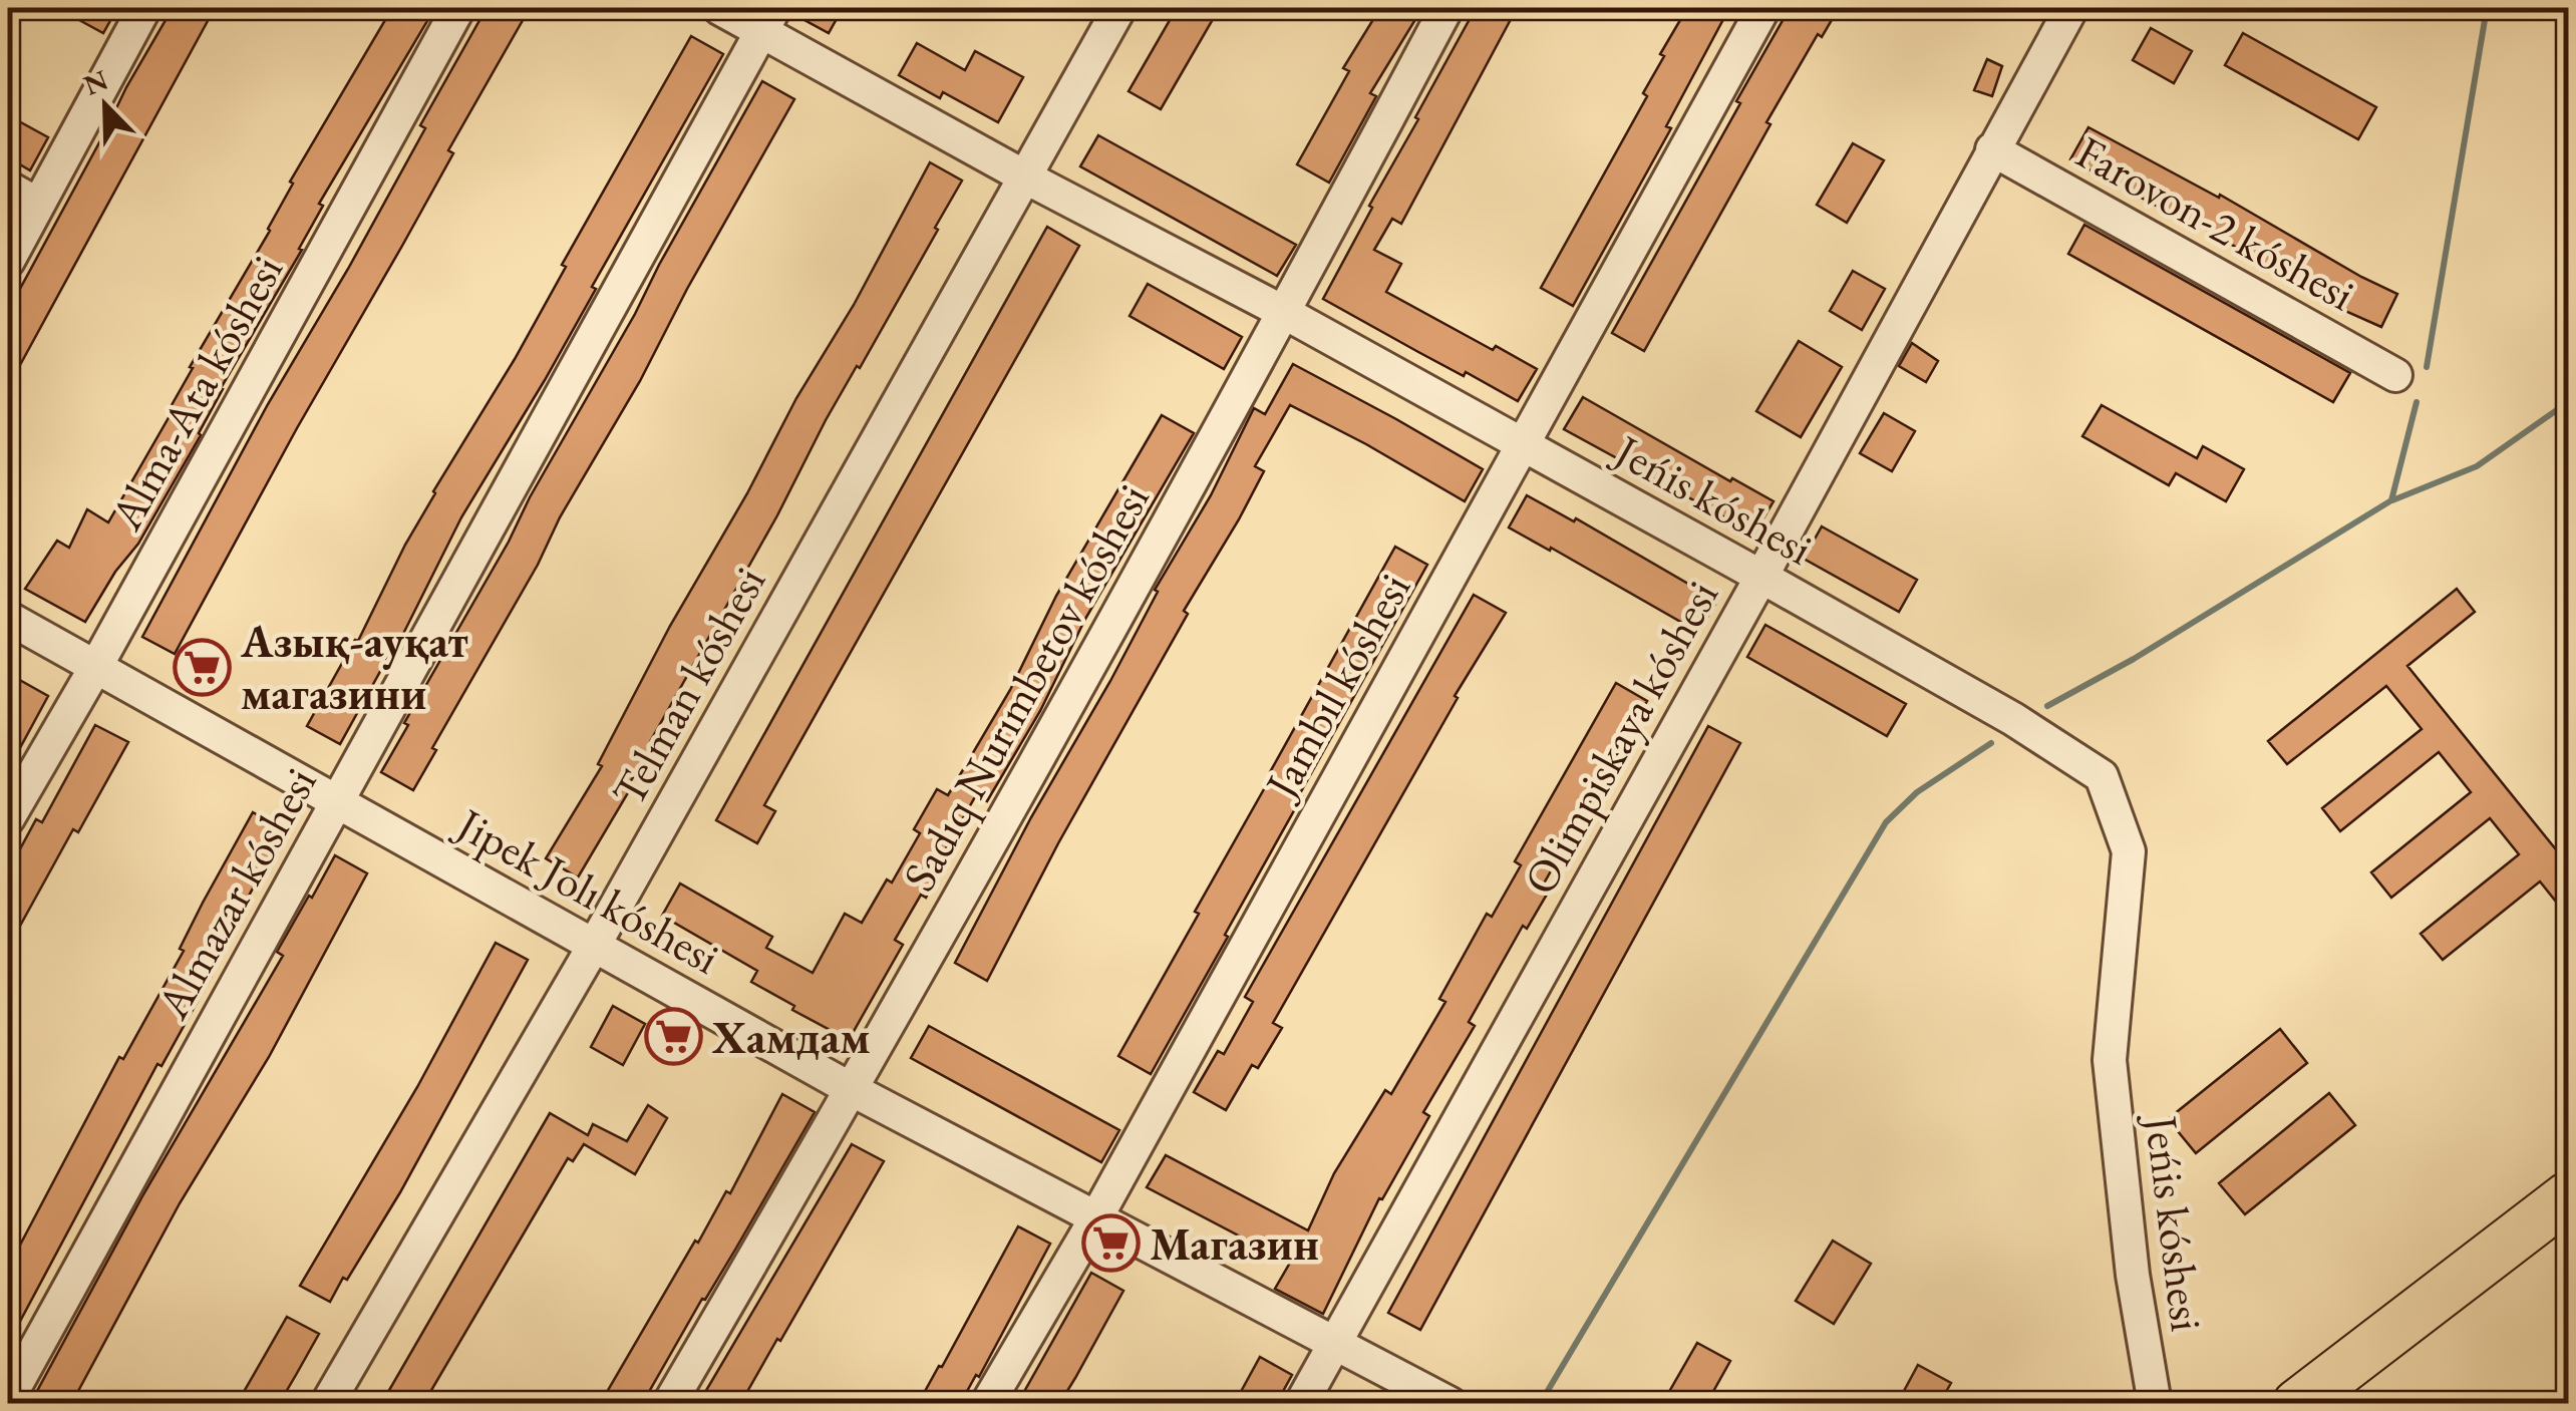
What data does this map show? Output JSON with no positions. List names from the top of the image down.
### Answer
{
  "streets": {
    "street": [
      "Farovon-2 kóshesi",
      "Alma-Ata kóshesi",
      "Jeńis kóshesi",
      "Jambıl kóshesi",
      "Telman kóshesi",
      "Sadıq Nurımbetov kóshesi",
      "Olimpiskaya kóshesi",
      "Jipek Jolı kóshesi",
      "Almazar kóshesi"
    ]
  },
  "crossings": [
    ["Farovon-2 kóshesi", "Olimpiskaya kóshesi"],
    ["Alma-Ata kóshesi", "Jipek Jolı kóshesi"],
    ["Jeńis kóshesi", "Jambıl kóshesi"],
    ["Jeńis kóshesi", "Telman kóshesi"],
    ["Jeńis kóshesi", "Sadıq Nurımbetov kóshesi"],
    ["Jeńis kóshesi", "Olimpiskaya kóshesi"],
    ["Jeńis kóshesi", "Almazar kóshesi"],
    ["Jambıl kóshesi", "Jipek Jolı kóshesi"],
    ["Telman kóshesi", "Jipek Jolı kóshesi"],
    ["Sadıq Nurımbetov kóshesi", "Jipek Jolı kóshesi"],
    ["Olimpiskaya kóshesi", "Jipek Jolı kóshesi"],
    ["Jipek Jolı kóshesi", "Almazar kóshesi"]
  ],
  "places": {
    "supermarket": ["Азық-ауқат магазини", "Хамдам", "Магазин"]
  },
  "north": "top left"
}
